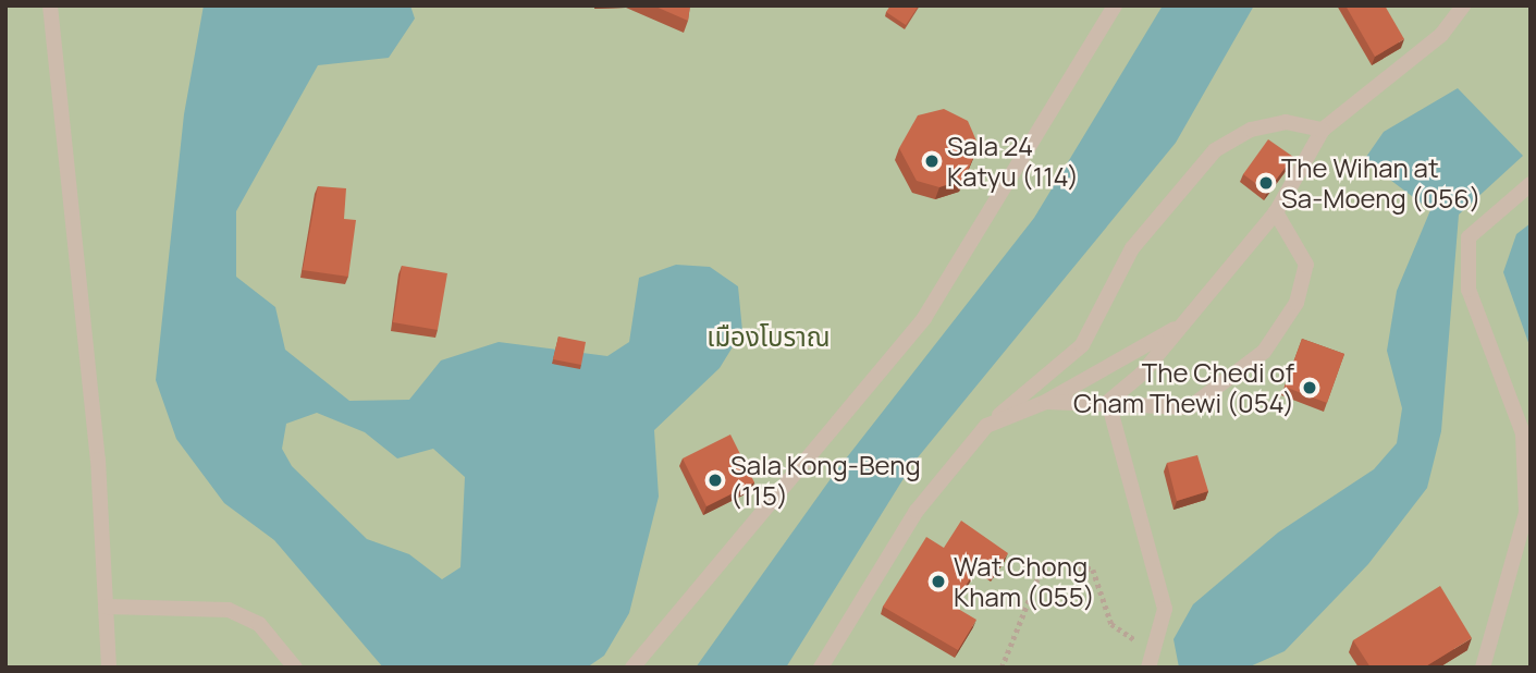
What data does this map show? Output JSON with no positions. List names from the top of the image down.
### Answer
{
  "parks": ["เมืองโบราณ"],
  "places": [
    "Sala 24 Katyu (114)",
    "The Wihan at Sa-Moeng (056)",
    "The Chedi of Cham Thewi (054)",
    "Sala Kong-Beng (115)",
    "Wat Chong Kham (055)"
  ]
}
